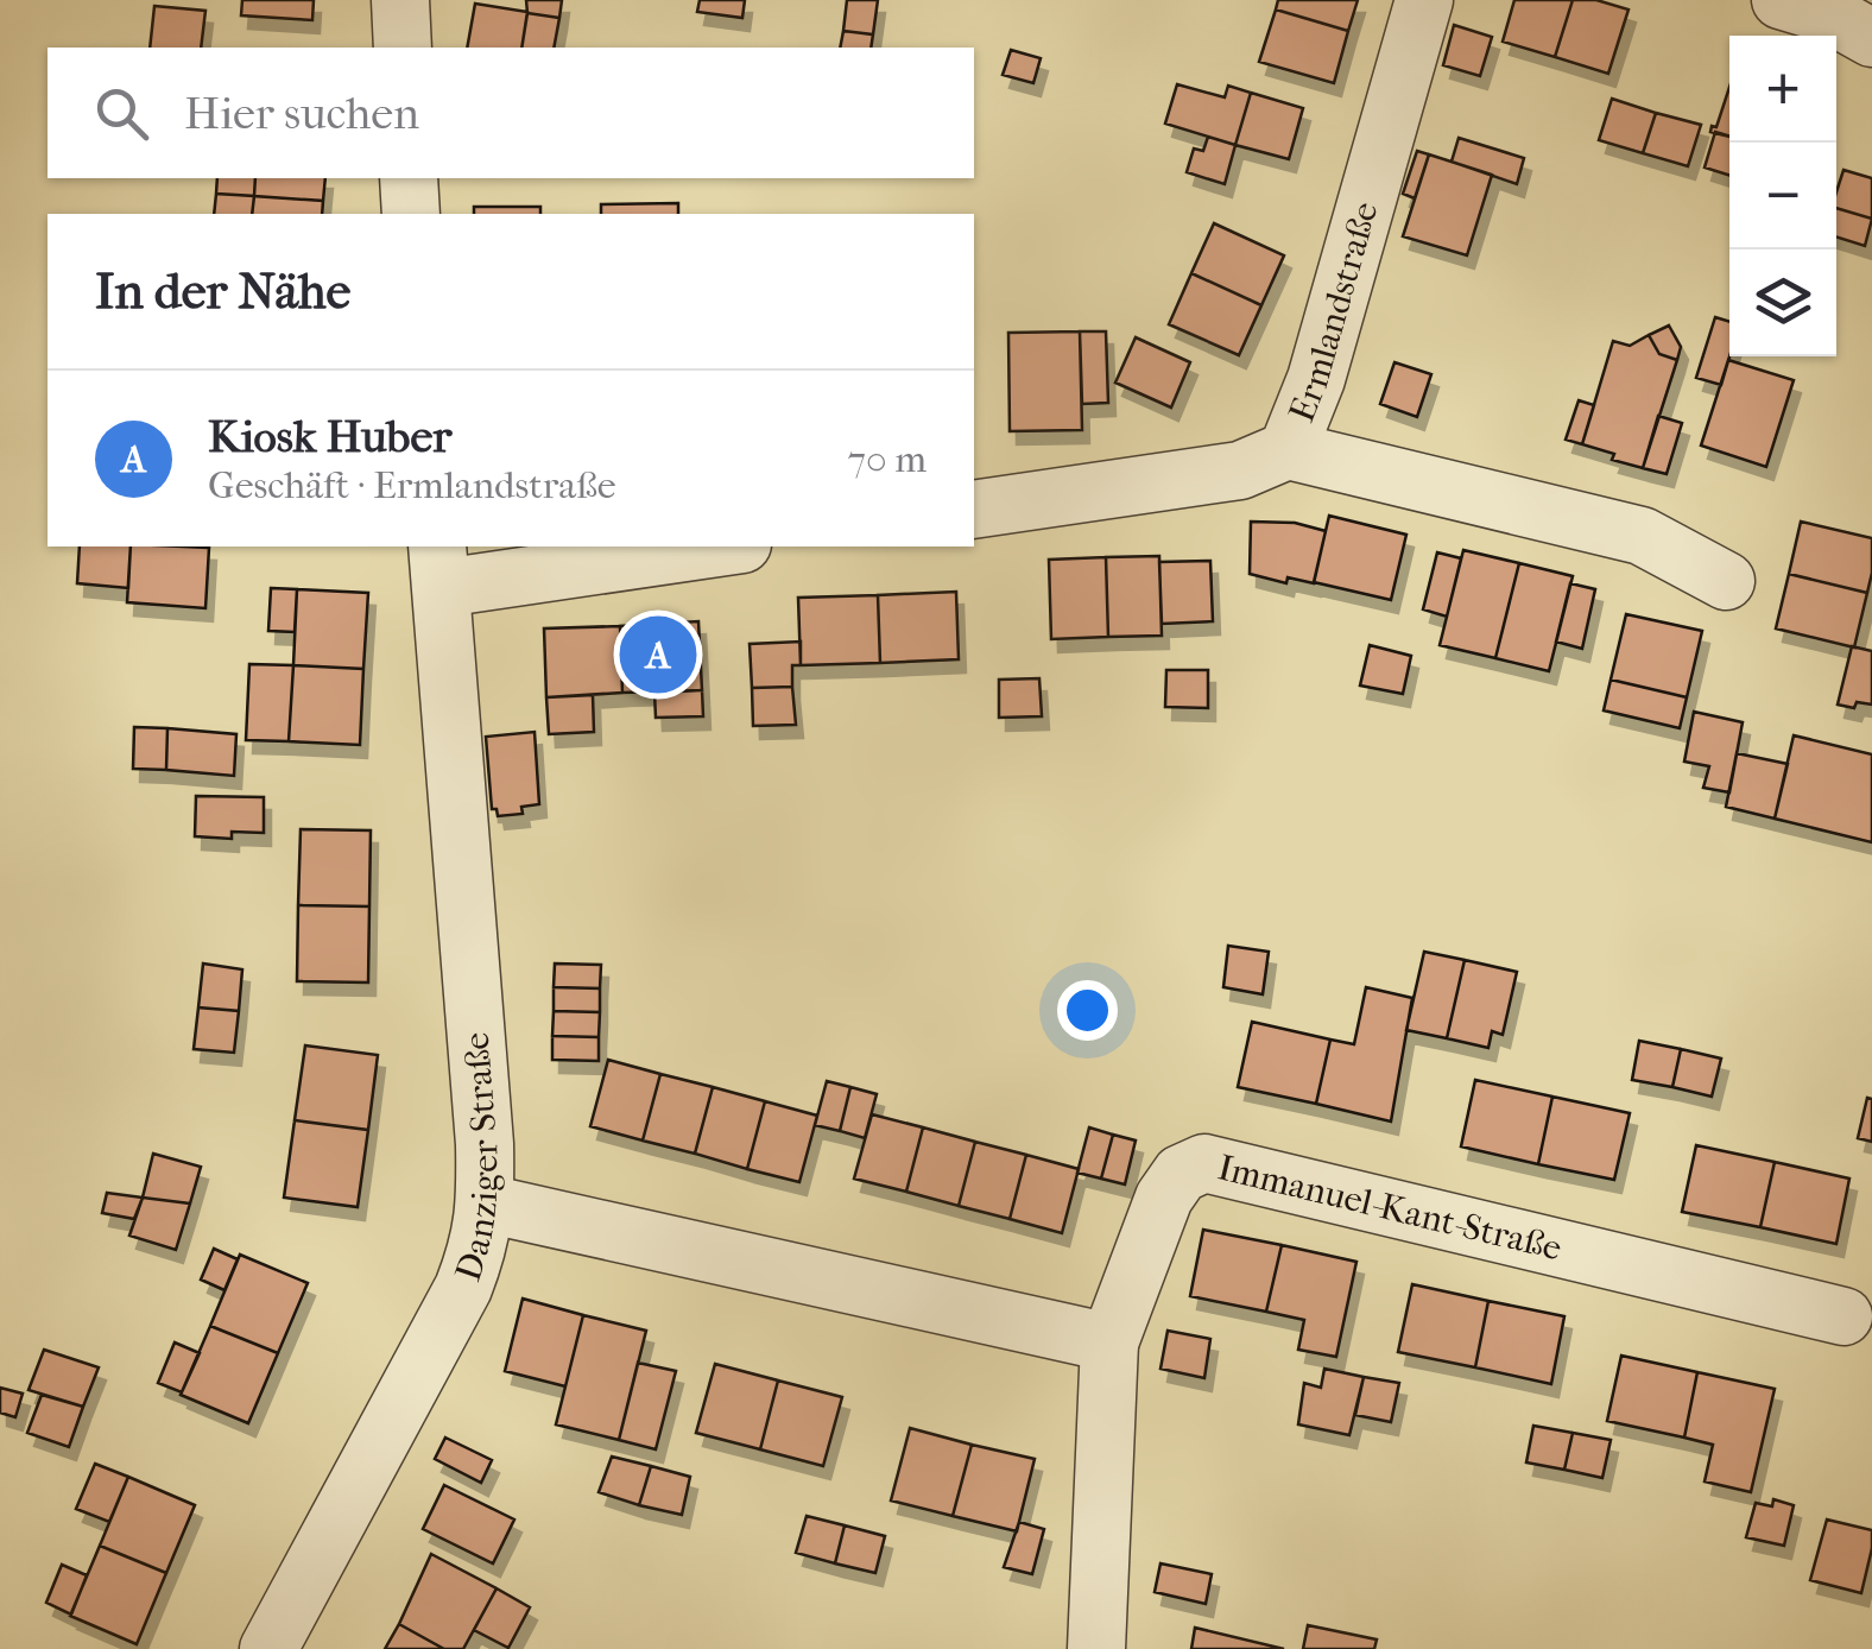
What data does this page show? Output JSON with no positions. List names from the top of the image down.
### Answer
{
  "streets": {
    "street": ["Ermlandstraße", "Danziger Straße", "Immanuel-Kant-Straße"]
  },
  "page": {
    "map_buttons": ["+", "−"],
    "search": "Hier suchen",
    "heading": "In der Nähe",
    "list": [
      {
        "mark": "A",
        "name": "Kiosk Huber",
        "note": "Geschäft · Ermlandstraße",
        "value": "70 m"
      }
    ],
    "pins": "A"
  }
}
